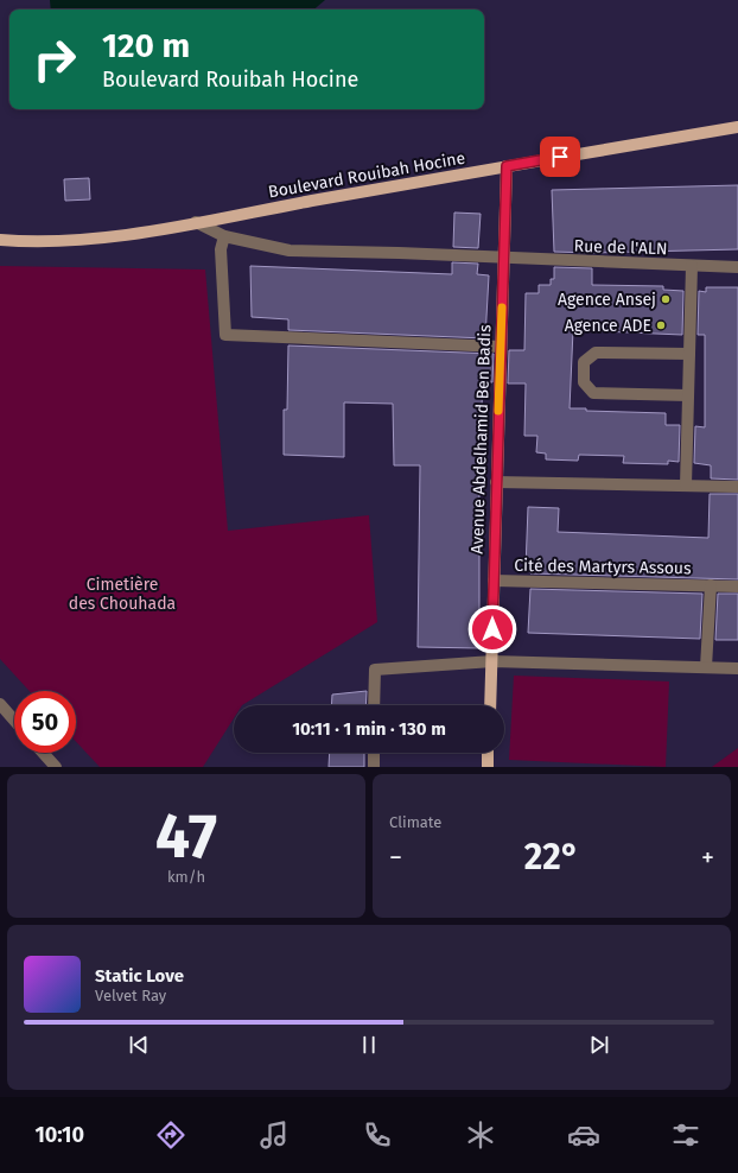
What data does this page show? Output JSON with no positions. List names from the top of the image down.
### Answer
{
  "streets": {
    "main road": ["Boulevard Rouibah Hocine", "Avenue Abdelhamid Ben Badis"],
    "street": ["Rue de l'ALN", "Cité des Martyrs Assous"]
  },
  "crossings": [
    ["Boulevard Rouibah Hocine", "Rue de l'ALN"],
    ["Boulevard Rouibah Hocine", "Avenue Abdelhamid Ben Badis"],
    ["Rue de l'ALN", "Avenue Abdelhamid Ben Badis"],
    ["Avenue Abdelhamid Ben Badis", "Cité des Martyrs Assous"]
  ],
  "parks": ["Cimetière des Chouhada"],
  "places": ["Agence Ansej", "Agence ADE"],
  "page": {
    "turn": ["120 m", "Boulevard Rouibah Hocine"],
    "limit": "50",
    "trip": "10:11 · 1 min · 130 m",
    "tile": [
      ["47", "km/h"],
      "Climate"
    ],
    "heat": ["−", "22°", "+"],
    "song": ["Static Love", "Velvet Ray"],
    "tabs": "10:10"
  }
}
